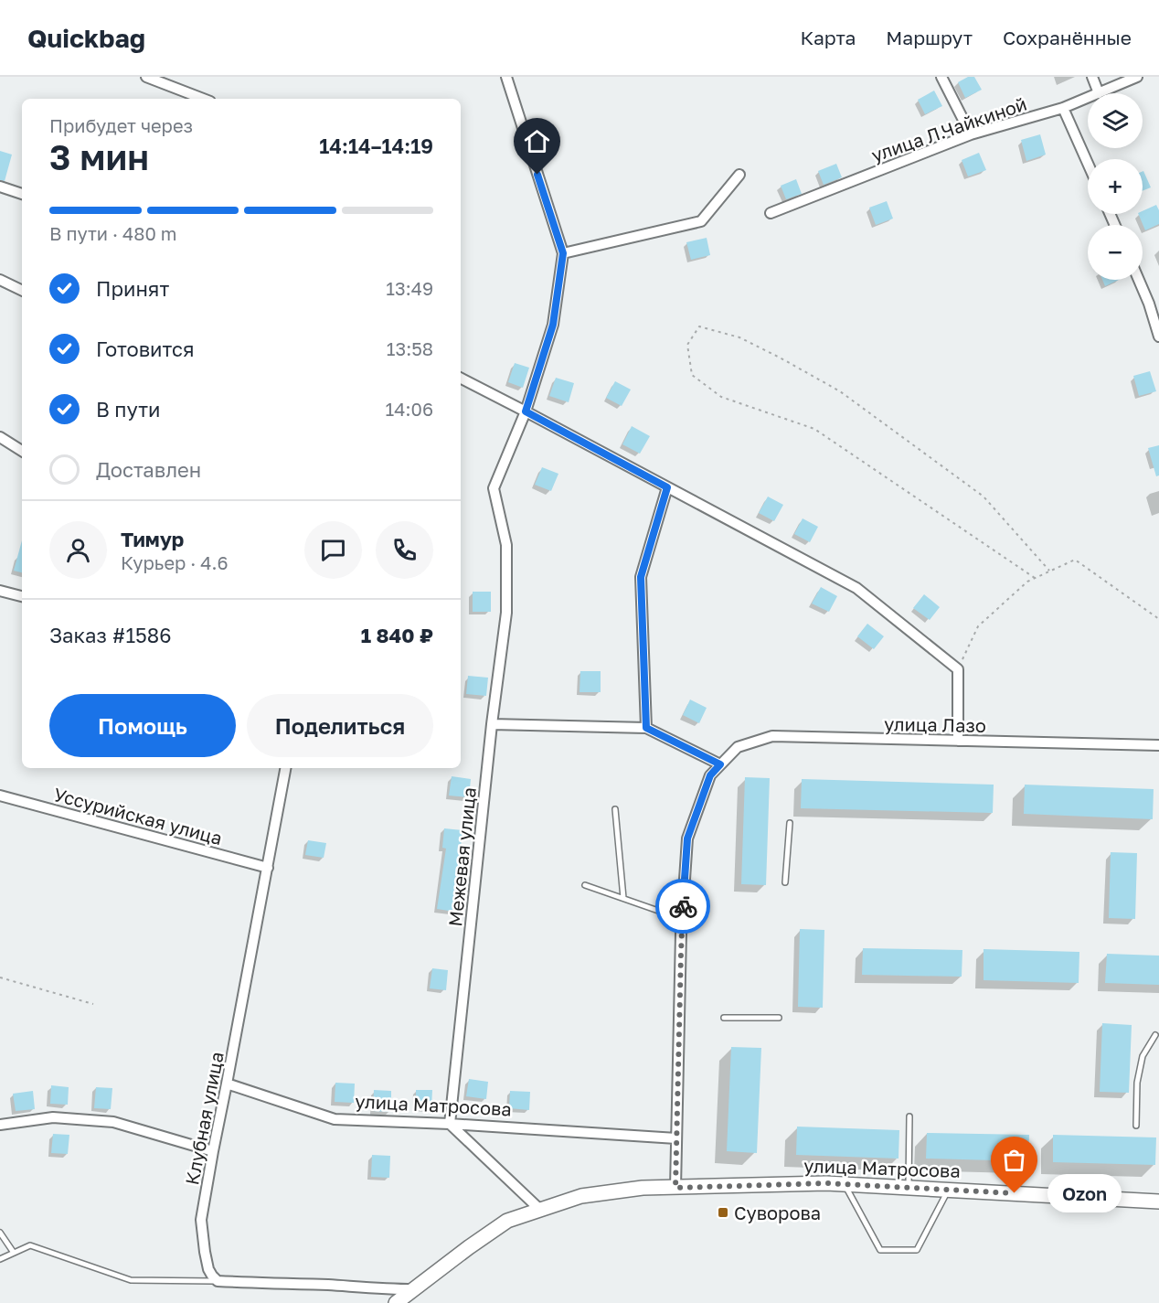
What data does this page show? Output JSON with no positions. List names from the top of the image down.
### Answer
{
  "streets": {
    "main road": ["улица Матросова"],
    "street": [
      "улица Л.Чайкиной",
      "улица Лазо",
      "Уссурийская улица",
      "Межевая улица",
      "Клубная улица"
    ]
  },
  "crossings": [
    ["улица Лазо", "улица Матросова"],
    ["Уссурийская улица", "Клубная улица"],
    ["Межевая улица", "улица Матросова"],
    ["улица Матросова", "Клубная улица"]
  ],
  "places": {
    "other": ["Ozon"],
    "transit": ["Суворова"]
  },
  "page": {
    "header": "Quickbag",
    "nav": ["Карта", "Маршрут", "Сохранённые"],
    "map_buttons": ["+", "−"],
    "heading": ["3 мин", "Прибудет через", "14:14–14:19"],
    "panel": [
      "Тимур",
      "Курьер · 4.6",
      "Заказ #1586",
      "1 840 ₽"
    ],
    "bar": "В пути · 480 m",
    "list": [
      ["Принят", "13:49"],
      ["Готовится", "13:58"],
      ["В пути", "14:06"],
      "Доставлен"
    ],
    "buttons": ["Помощь", "Поделиться"],
    "bubble": "Ozon"
  }
}
